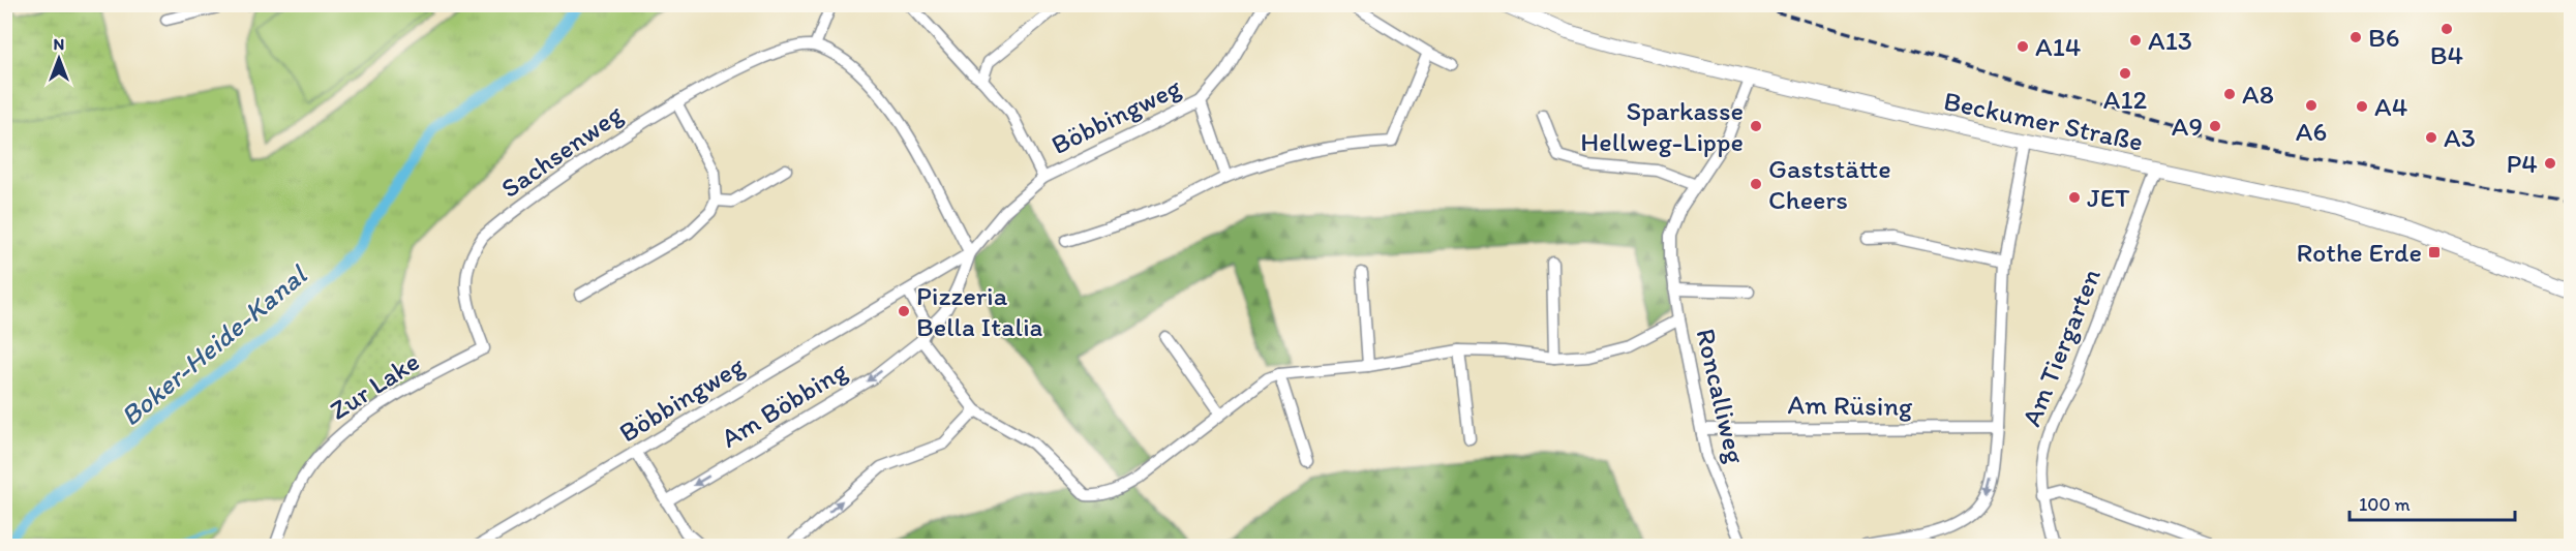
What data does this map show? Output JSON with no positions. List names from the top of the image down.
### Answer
{
  "streets": {
    "main road": ["Beckumer Straße"],
    "street": [
      "Böbbingweg",
      "Sachsenweg",
      "Am Tiergarten",
      "Zur Lake",
      "Roncalliweg",
      "Am Böbbing",
      "Am Rüsing"
    ]
  },
  "crossings": [
    ["Böbbingweg", "Am Böbbing"],
    ["Beckumer Straße", "Am Tiergarten"],
    ["Beckumer Straße", "Roncalliweg"],
    ["Sachsenweg", "Zur Lake"],
    ["Roncalliweg", "Am Rüsing"]
  ],
  "water": ["Boker-Heide-Kanal"],
  "places": {
    "other": [
      "B4",
      "B6",
      "A13",
      "A14",
      "A12",
      "A8",
      "A6",
      "A4",
      "Sparkasse Hellweg-Lippe",
      "A9",
      "A3",
      "P4",
      "Gaststätte Cheers",
      "JET",
      "Pizzeria Bella Italia"
    ],
    "transit": ["Rothe Erde"]
  },
  "scale_bar": "100 m",
  "north": "top"
}
